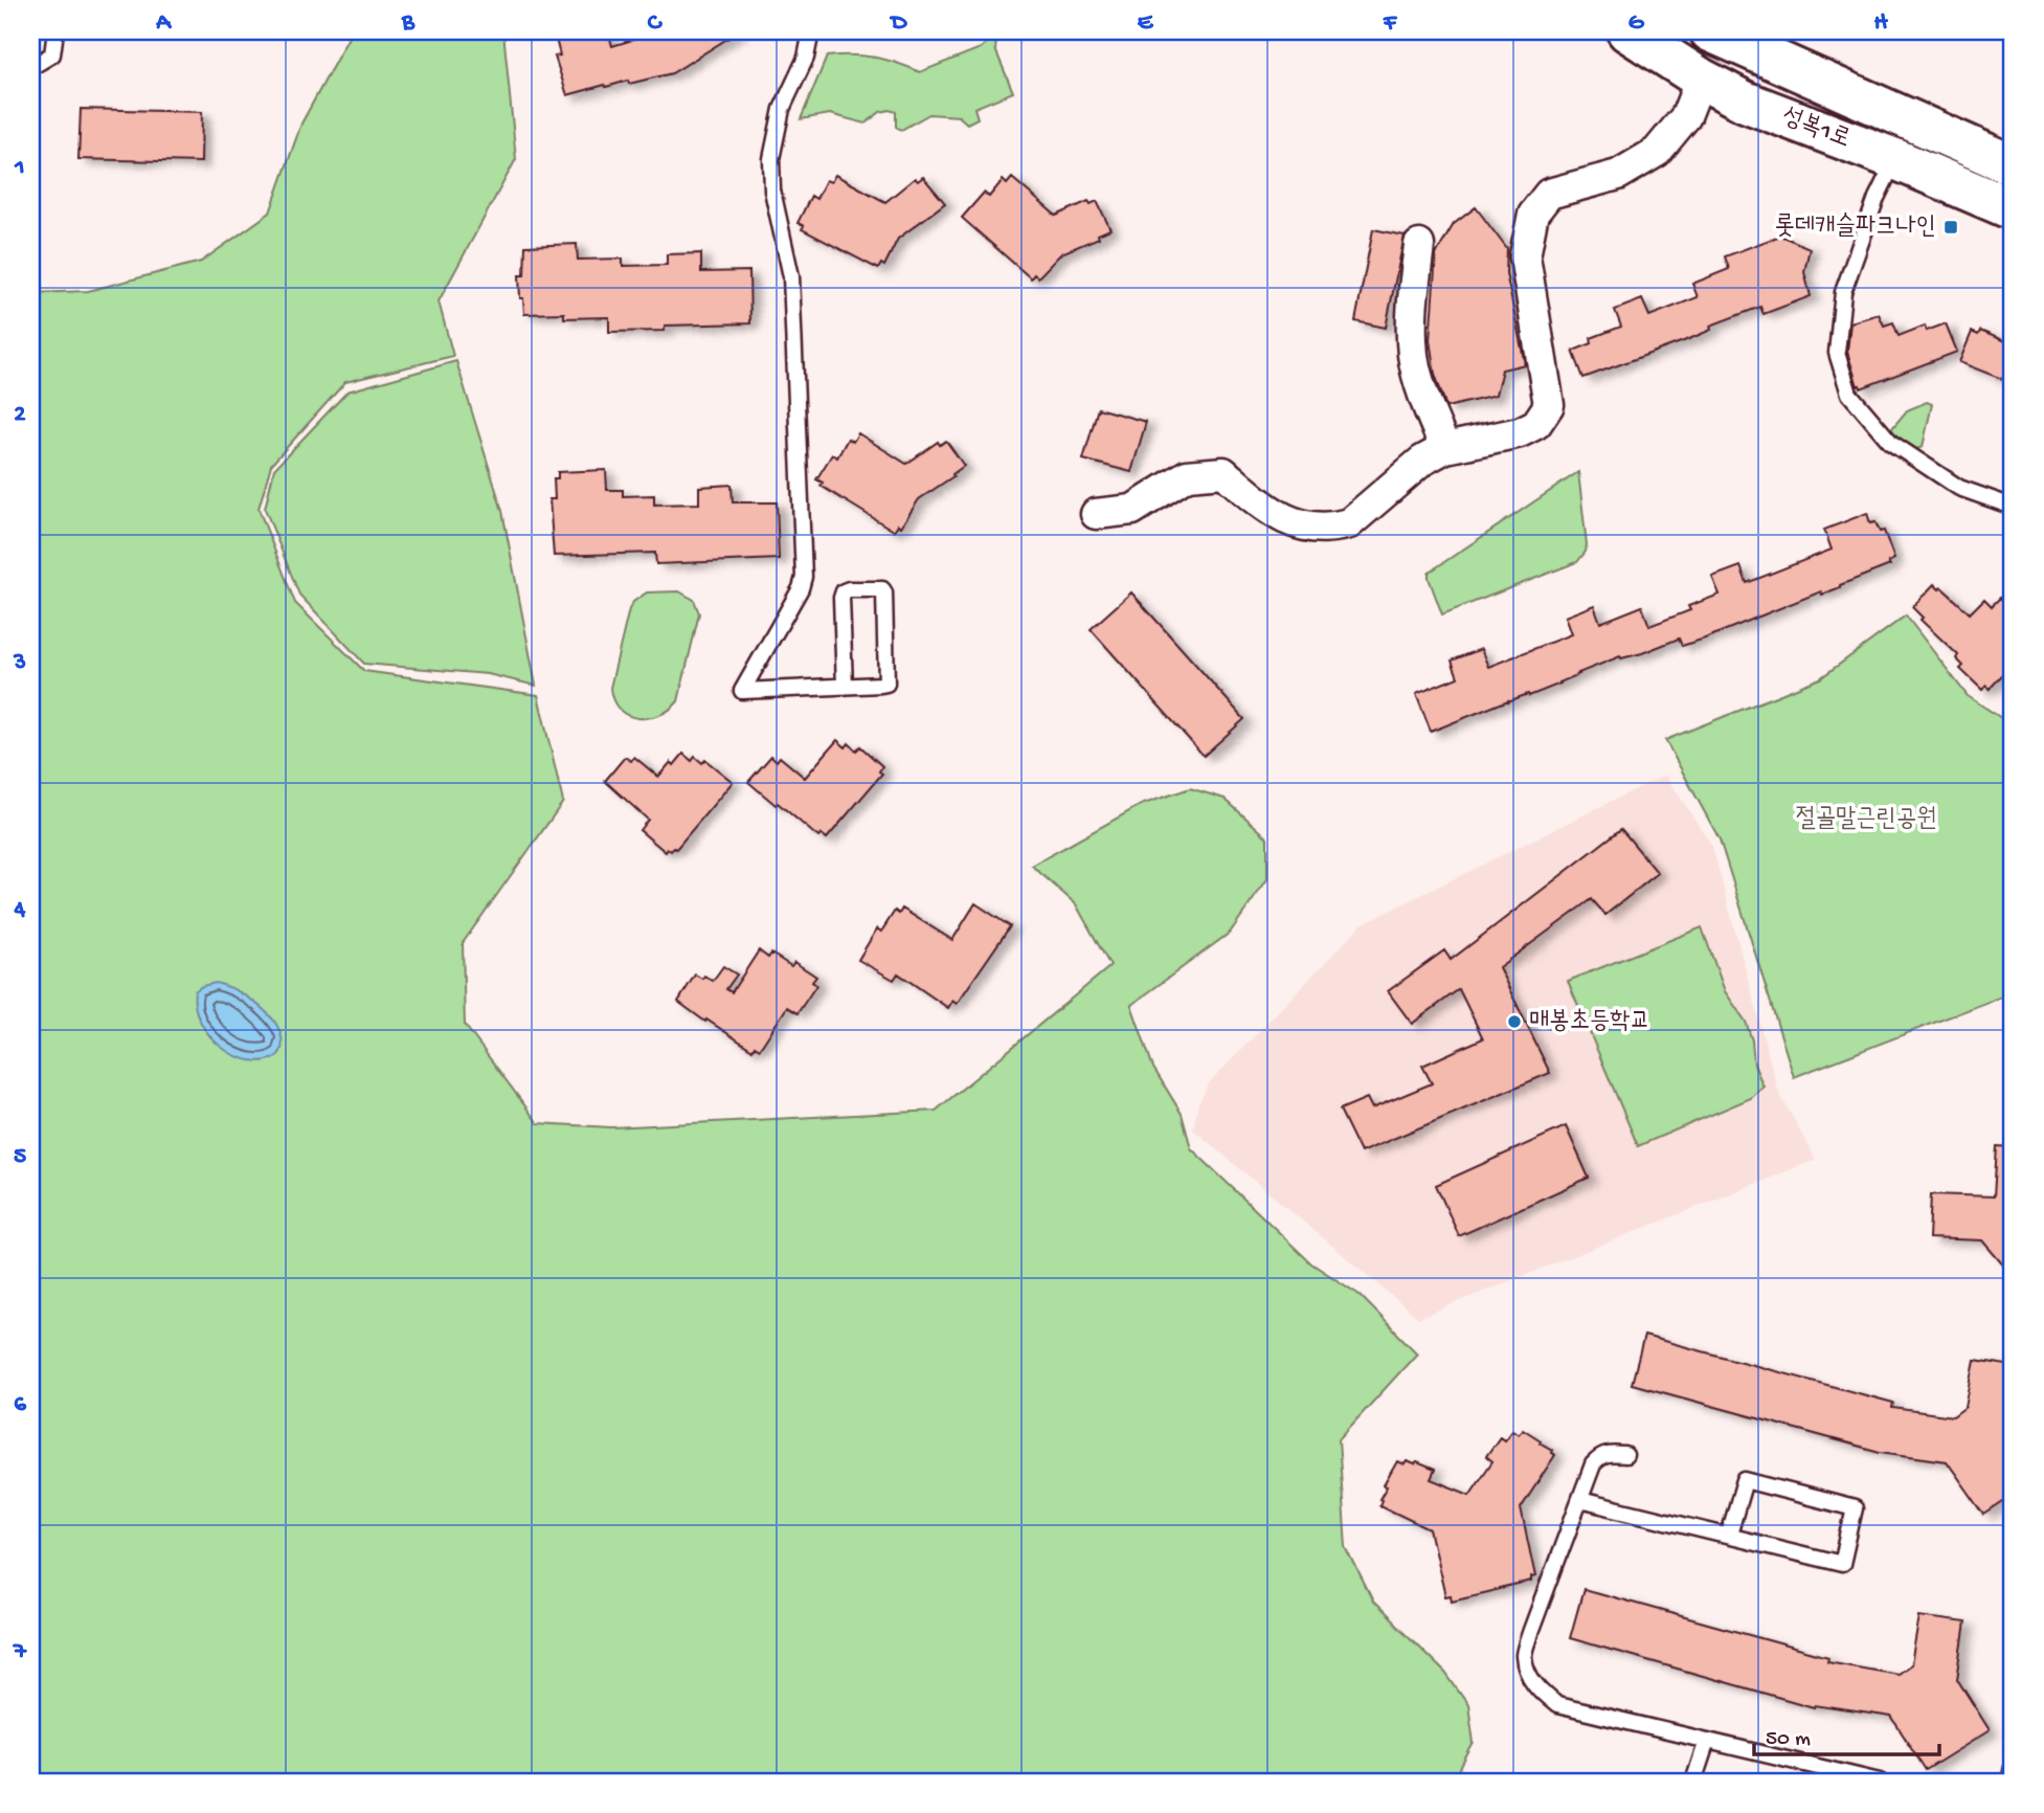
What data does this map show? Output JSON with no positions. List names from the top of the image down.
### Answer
{
  "streets": {
    "street": ["성복1로"]
  },
  "parks": ["절골말근린공원"],
  "places": {
    "transit": ["롯데캐슬파크나인"],
    "other": ["매봉초등학교"]
  },
  "scale_bar": "50 m",
  "grid": {
    "columns": [
      "A",
      "B",
      "C",
      "D",
      "E",
      "F",
      "G",
      "H"
    ],
    "rows": [
      "1",
      "2",
      "3",
      "4",
      "5",
      "6",
      "7"
    ]
  }
}
